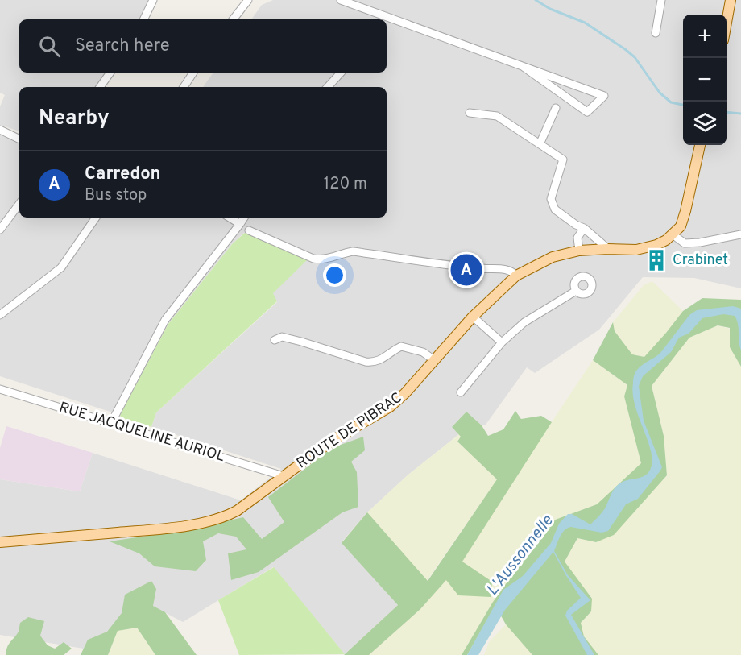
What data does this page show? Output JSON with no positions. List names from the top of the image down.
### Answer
{
  "streets": {
    "main road": ["ROUTE DE PIBRAC"],
    "street": ["RUE JACQUELINE AURIOL"]
  },
  "crossings": [
    ["ROUTE DE PIBRAC", "RUE JACQUELINE AURIOL"]
  ],
  "water": ["L'Aussonnelle"],
  "places": {
    "building": ["Crabinet"]
  },
  "page": {
    "map_buttons": ["+", "−"],
    "search": "Search here",
    "heading": "Nearby",
    "list": [
      {
        "mark": "A",
        "name": "Carredon",
        "note": "Bus stop",
        "value": "120 m"
      }
    ],
    "pins": "A"
  }
}
